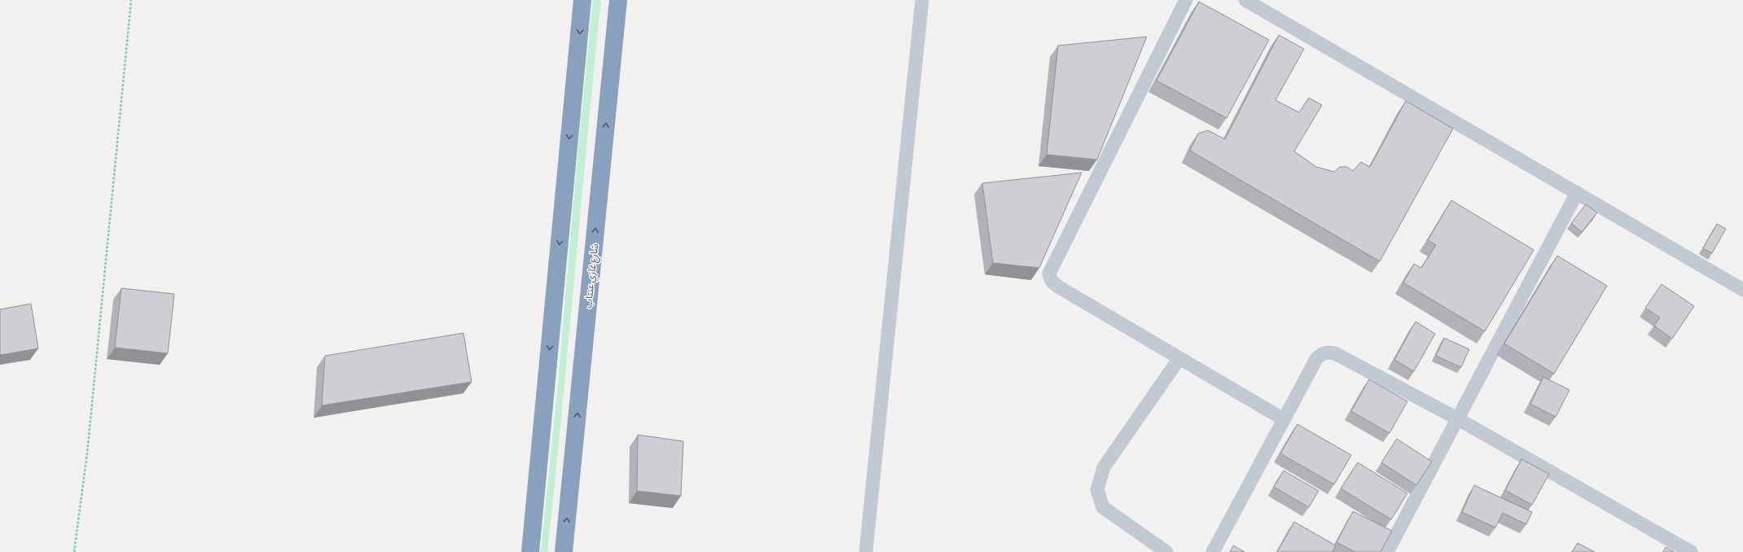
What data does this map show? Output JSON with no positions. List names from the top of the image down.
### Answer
{
  "streets": {
    "highway": ["شارع غازي عنتاب"]
  }
}
